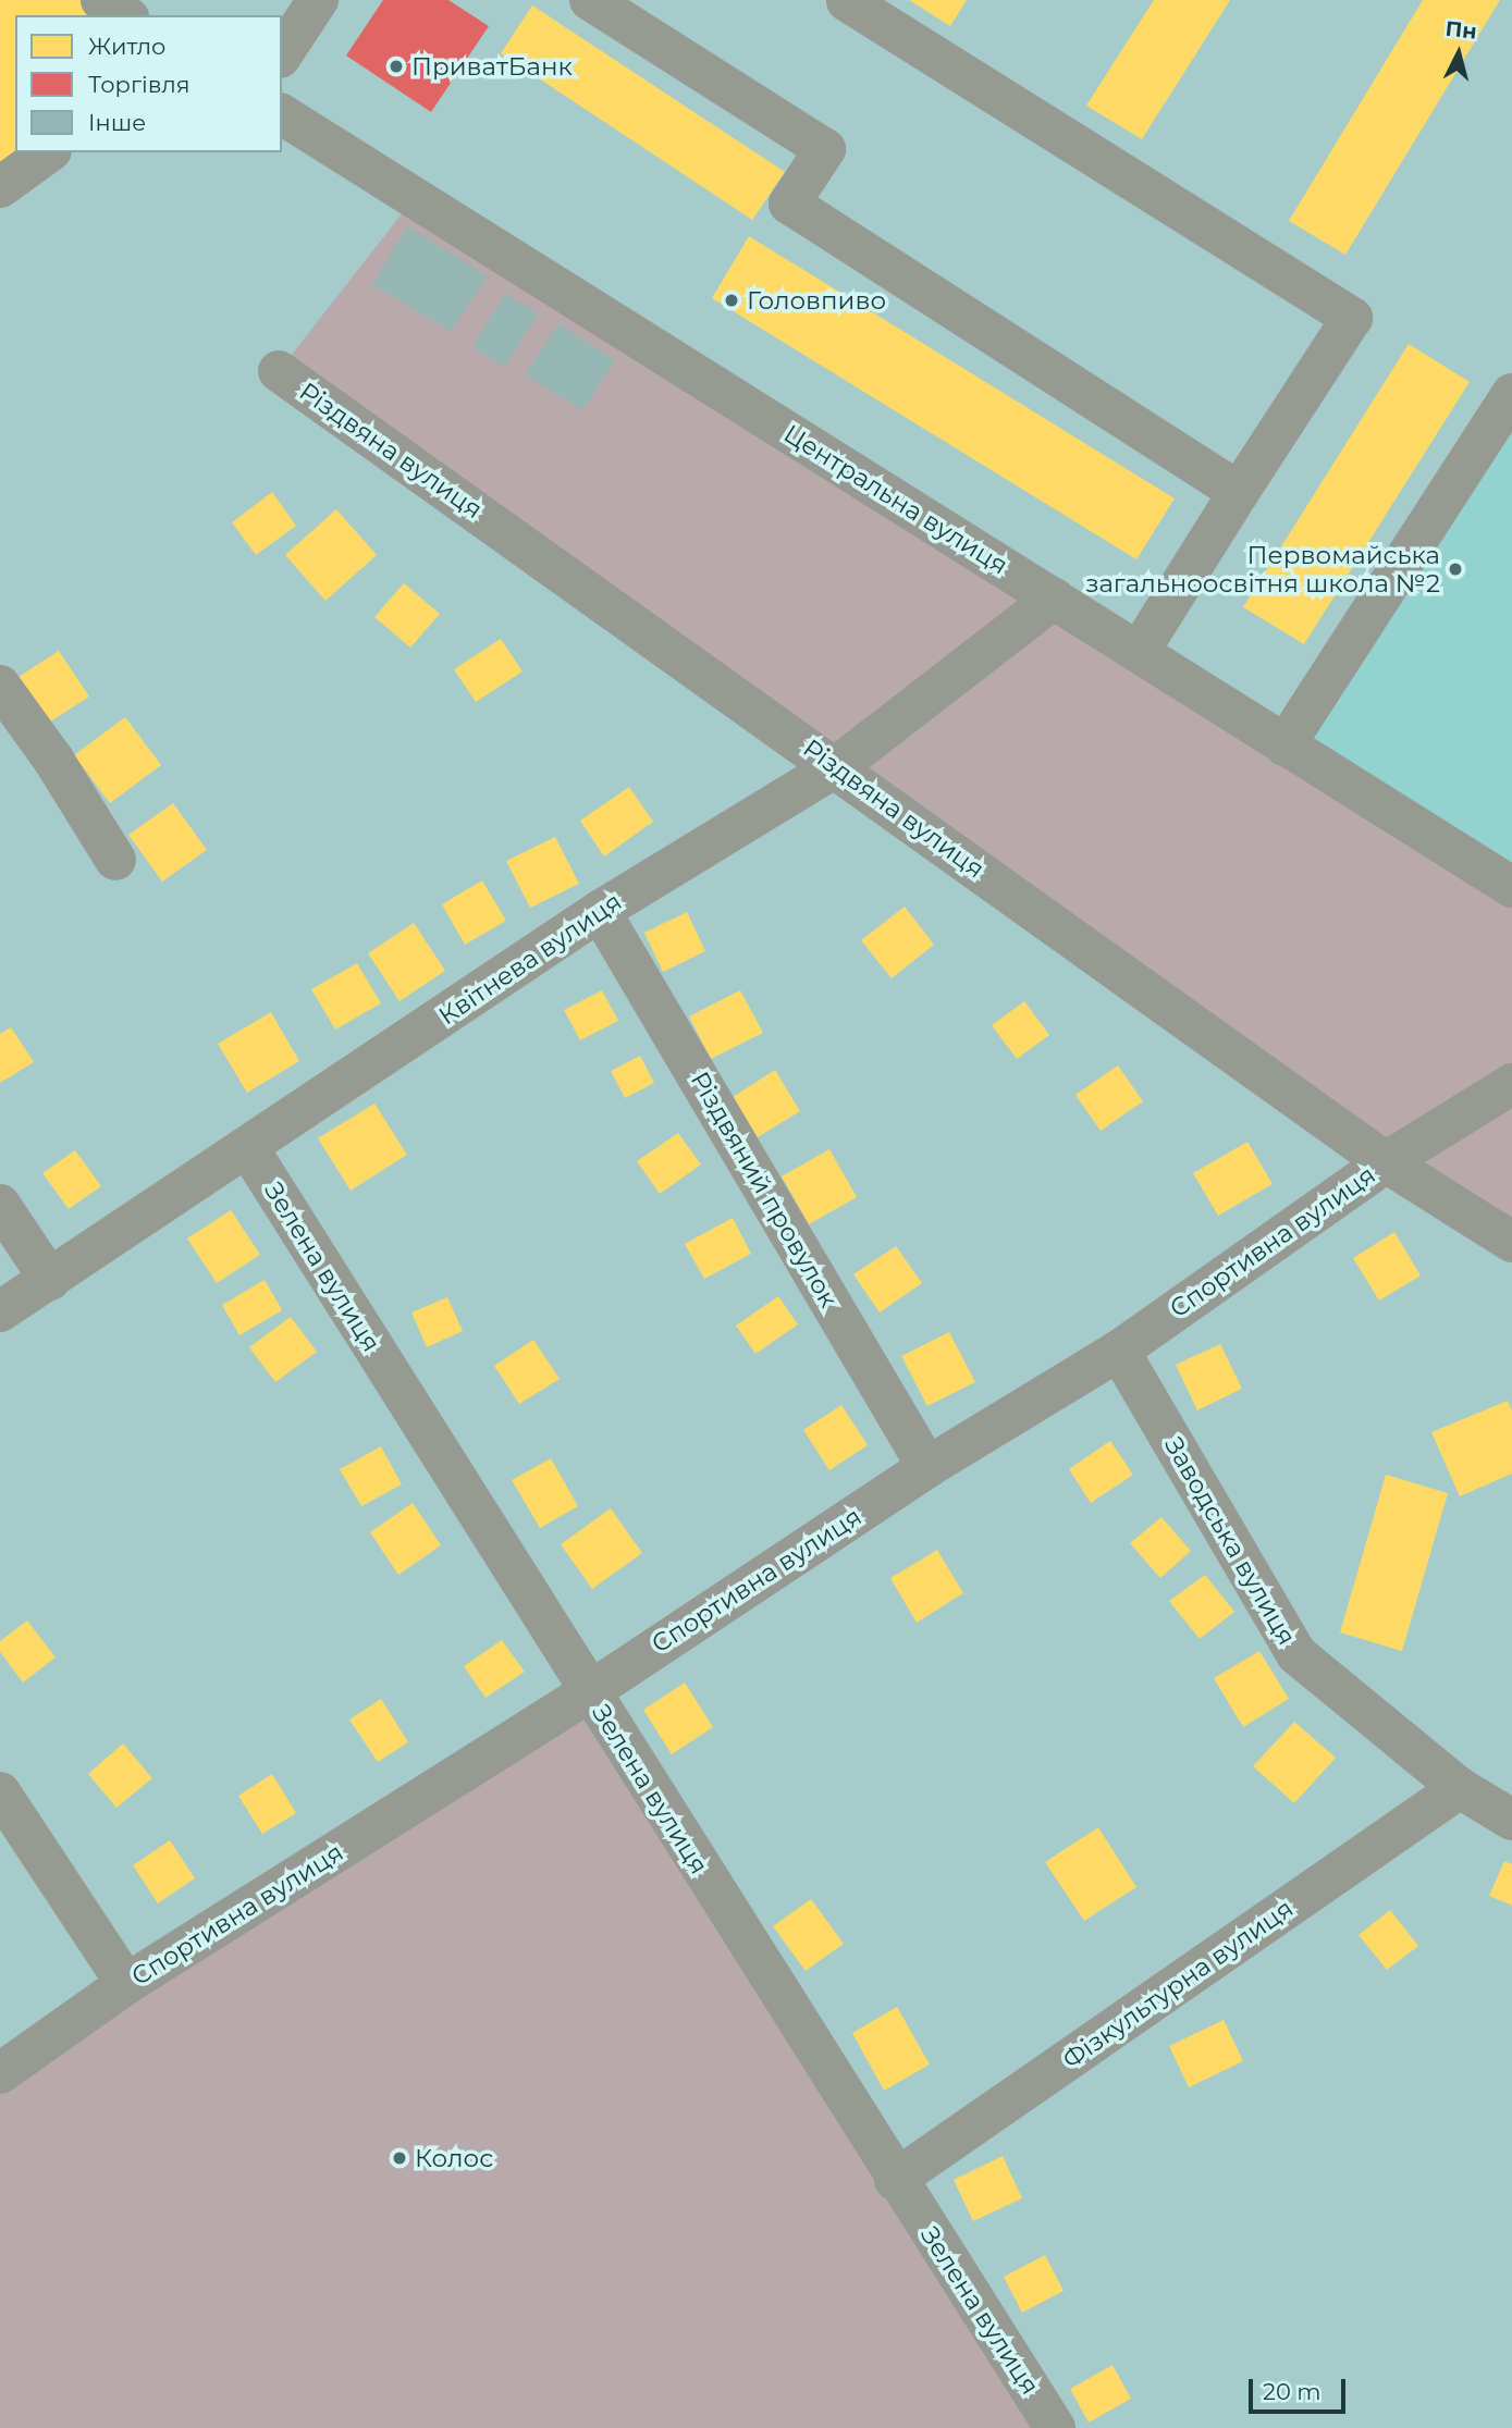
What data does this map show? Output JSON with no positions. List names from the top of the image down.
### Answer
{
  "streets": {
    "street": [
      "Різдвяна вулиця",
      "Центральна вулиця",
      "Квітнева вулиця",
      "Різдвяний провулок",
      "Спортивна вулиця",
      "Зелена вулиця",
      "Заводська вулиця",
      "Фізкультурна вулиця"
    ]
  },
  "crossings": [
    ["Різдвяна вулиця", "Квітнева вулиця"],
    ["Різдвяна вулиця", "Спортивна вулиця"],
    ["Центральна вулиця", "Квітнева вулиця"],
    ["Квітнева вулиця", "Різдвяний провулок"],
    ["Квітнева вулиця", "Зелена вулиця"],
    ["Різдвяний провулок", "Спортивна вулиця"],
    ["Спортивна вулиця", "Зелена вулиця"],
    ["Спортивна вулиця", "Заводська вулиця"],
    ["Зелена вулиця", "Фізкультурна вулиця"],
    ["Заводська вулиця", "Фізкультурна вулиця"]
  ],
  "places": [
    "ПриватБанк",
    "Головпиво",
    "Первомайська загальноосвітня школа №2",
    "Колос"
  ],
  "legend": ["Житло", "Торгівля", "Інше"],
  "scale_bar": "20 m",
  "north": "top"
}
